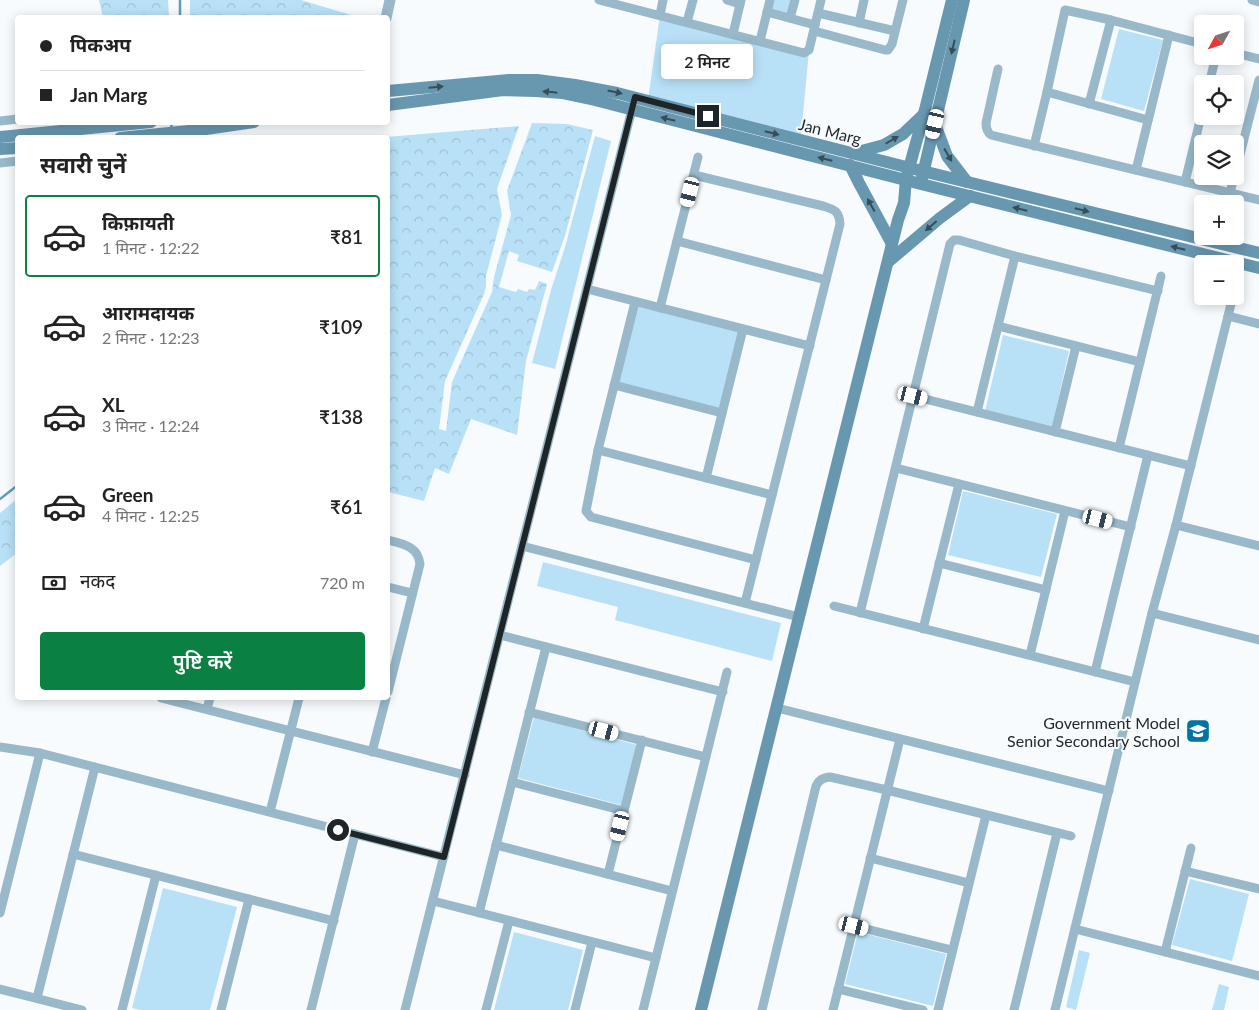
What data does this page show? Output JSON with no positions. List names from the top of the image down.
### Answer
{
  "streets": {
    "main road": ["Jan Marg"]
  },
  "places": {
    "school or university": ["Government Model Senior Secondary School"]
  },
  "north": "bottom left",
  "page": {
    "map_buttons": ["+", "−"],
    "banner": ["पिकअप", "Jan Marg"],
    "bubble": "2 मिनट",
    "heading": "सवारी चुनें",
    "list": [
      {
        "name": "किफ़ायती",
        "note": "1 मिनट · 12:22",
        "value": "₹81"
      },
      {
        "name": "आरामदायक",
        "note": "2 मिनट · 12:23",
        "value": "₹109"
      },
      {
        "name": "XL",
        "note": "3 मिनट · 12:24",
        "value": "₹138"
      },
      {
        "name": "Green",
        "note": "4 मिनट · 12:25",
        "value": "₹61"
      }
    ],
    "pay": ["नकद", "720 m"],
    "buttons": "पुष्टि करें"
  }
}
